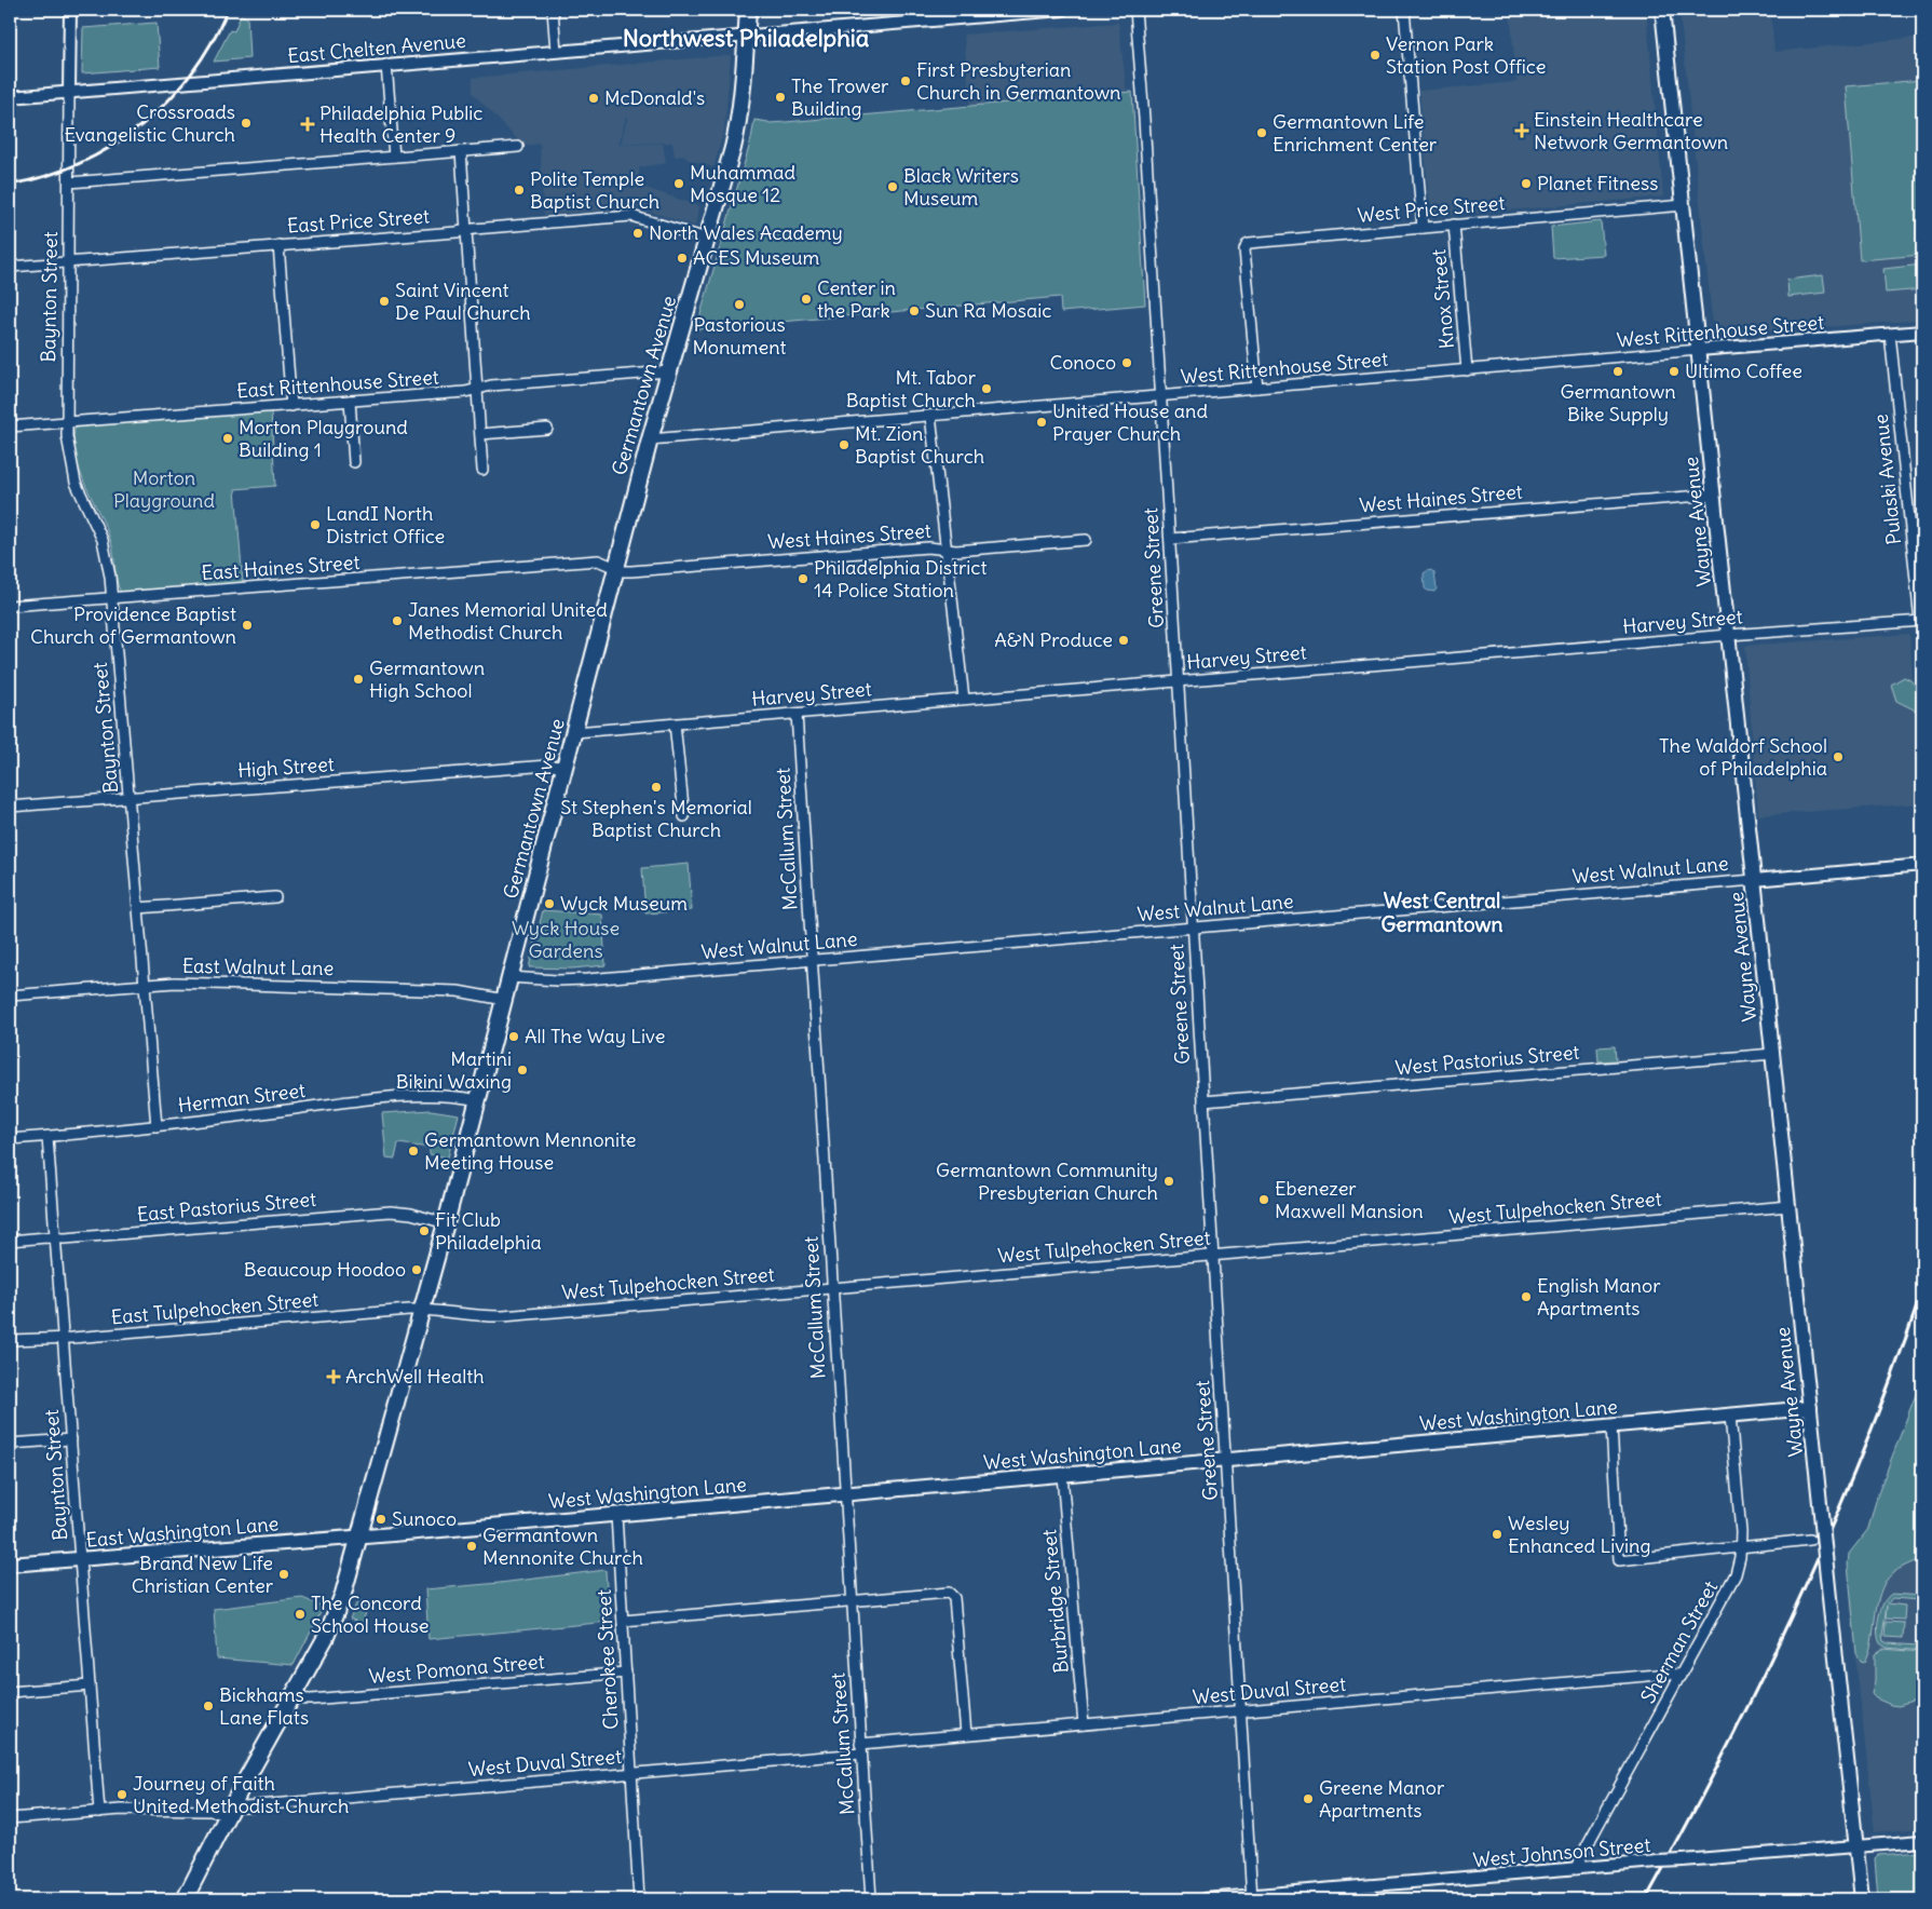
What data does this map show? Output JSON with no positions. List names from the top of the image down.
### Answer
{
  "streets": {
    "main road": [
      "Germantown Avenue",
      "Wayne Avenue",
      "West Washington Lane",
      "East Washington Lane"
    ],
    "street": [
      "East Chelten Avenue",
      "West Price Street",
      "East Price Street",
      "Baynton Street",
      "Knox Street",
      "West Rittenhouse Street",
      "East Rittenhouse Street",
      "Pulaski Avenue",
      "West Haines Street",
      "East Haines Street",
      "Greene Street",
      "Harvey Street",
      "High Street",
      "McCallum Street",
      "West Walnut Lane",
      "East Walnut Lane",
      "West Pastorius Street",
      "Herman Street",
      "East Pastorius Street",
      "West Tulpehocken Street",
      "East Tulpehocken Street",
      "Burbridge Street",
      "Sherman Street",
      "Cherokee Street",
      "West Pomona Street",
      "West Duval Street",
      "West Johnson Street"
    ]
  },
  "crossings": [
    ["East Chelten Avenue", "Baynton Street"],
    ["East Chelten Avenue", "Germantown Avenue"],
    ["West Price Street", "Knox Street"],
    ["West Price Street", "West Rittenhouse Street"],
    ["West Price Street", "Wayne Avenue"],
    ["East Price Street", "Baynton Street"],
    ["East Price Street", "Germantown Avenue"],
    ["Baynton Street", "East Rittenhouse Street"],
    ["Baynton Street", "East Haines Street"],
    ["Baynton Street", "High Street"],
    ["Baynton Street", "East Walnut Lane"],
    ["Baynton Street", "Herman Street"],
    ["Baynton Street", "East Pastorius Street"],
    ["Baynton Street", "East Tulpehocken Street"],
    ["Baynton Street", "East Washington Lane"],
    ["Baynton Street", "West Duval Street"],
    ["Knox Street", "West Rittenhouse Street"],
    ["West Rittenhouse Street", "Germantown Avenue"],
    ["West Rittenhouse Street", "Pulaski Avenue"],
    ["West Rittenhouse Street", "Wayne Avenue"],
    ["West Rittenhouse Street", "Greene Street"],
    ["East Rittenhouse Street", "Germantown Avenue"],
    ["Germantown Avenue", "West Haines Street"],
    ["Germantown Avenue", "East Haines Street"],
    ["Germantown Avenue", "Harvey Street"],
    ["Germantown Avenue", "High Street"],
    ["Germantown Avenue", "West Walnut Lane"],
    ["Germantown Avenue", "East Walnut Lane"],
    ["Germantown Avenue", "Herman Street"],
    ["Germantown Avenue", "East Pastorius Street"],
    ["Germantown Avenue", "West Tulpehocken Street"],
    ["Germantown Avenue", "East Tulpehocken Street"],
    ["Germantown Avenue", "West Washington Lane"],
    ["Germantown Avenue", "East Washington Lane"],
    ["Germantown Avenue", "West Pomona Street"],
    ["Germantown Avenue", "West Duval Street"],
    ["Pulaski Avenue", "Harvey Street"],
    ["West Haines Street", "Wayne Avenue"],
    ["West Haines Street", "East Haines Street"],
    ["West Haines Street", "Greene Street"],
    ["Wayne Avenue", "Harvey Street"],
    ["Wayne Avenue", "West Walnut Lane"],
    ["Wayne Avenue", "West Pastorius Street"],
    ["Wayne Avenue", "West Tulpehocken Street"],
    ["Wayne Avenue", "West Washington Lane"],
    ["Wayne Avenue", "West Johnson Street"],
    ["Greene Street", "Harvey Street"],
    ["Greene Street", "West Walnut Lane"],
    ["Greene Street", "West Pastorius Street"],
    ["Greene Street", "West Tulpehocken Street"],
    ["Greene Street", "West Washington Lane"],
    ["Greene Street", "West Duval Street"],
    ["Greene Street", "West Johnson Street"],
    ["Harvey Street", "McCallum Street"],
    ["McCallum Street", "West Walnut Lane"],
    ["McCallum Street", "West Tulpehocken Street"],
    ["McCallum Street", "West Washington Lane"],
    ["McCallum Street", "West Duval Street"],
    ["West Tulpehocken Street", "East Tulpehocken Street"],
    ["West Washington Lane", "East Washington Lane"],
    ["West Washington Lane", "Burbridge Street"],
    ["West Washington Lane", "Sherman Street"],
    ["West Washington Lane", "Cherokee Street"],
    ["Burbridge Street", "West Duval Street"],
    ["Sherman Street", "West Duval Street"],
    ["Sherman Street", "West Johnson Street"],
    ["Cherokee Street", "West Pomona Street"],
    ["Cherokee Street", "West Duval Street"]
  ],
  "districts": ["Northwest Philadelphia", "West Central Germantown"],
  "parks": ["Morton Playground", "Wyck House Gardens"],
  "places": {
    "other": [
      "Vernon Park Station Post Office",
      "First Presbyterian Church in Germantown",
      "The Trower Building",
      "McDonald's",
      "Crossroads Evangelistic Church",
      "Germantown Life Enrichment Center",
      "Muhammad Mosque 12",
      "Planet Fitness",
      "Black Writers Museum",
      "Polite Temple Baptist Church",
      "North Wales Academy",
      "ACES Museum",
      "Center in the Park",
      "Saint Vincent De Paul Church",
      "Pastorious Monument",
      "Sun Ra Mosaic",
      "Conoco",
      "Germantown Bike Supply",
      "Ultimo Coffee",
      "Mt. Tabor Baptist Church",
      "United House and Prayer Church",
      "Morton Playground Building 1",
      "Mt. Zion Baptist Church",
      "LandI North District Office",
      "Philadelphia District 14 Police Station",
      "Janes Memorial United Methodist Church",
      "Providence Baptist Church of Germantown",
      "A&N Produce",
      "Germantown High School",
      "The Waldorf School of Philadelphia",
      "St Stephen's Memorial Baptist Church",
      "Wyck Museum",
      "All The Way Live",
      "Martini Bikini Waxing",
      "Germantown Mennonite Meeting House",
      "Germantown Community Presbyterian Church",
      "Ebenezer Maxwell Mansion",
      "Fit Club Philadelphia",
      "Beaucoup Hoodoo",
      "English Manor Apartments",
      "Sunoco",
      "Wesley Enhanced Living",
      "Germantown Mennonite Church",
      "Brand New Life Christian Center",
      "The Concord School House",
      "Bickhams Lane Flats",
      "Journey of Faith United Methodist Church",
      "Greene Manor Apartments"
    ],
    "health": ["Philadelphia Public Health Center 9", "Einstein Healthcare Network Germantown", "ArchWell Health"]
  }
}
